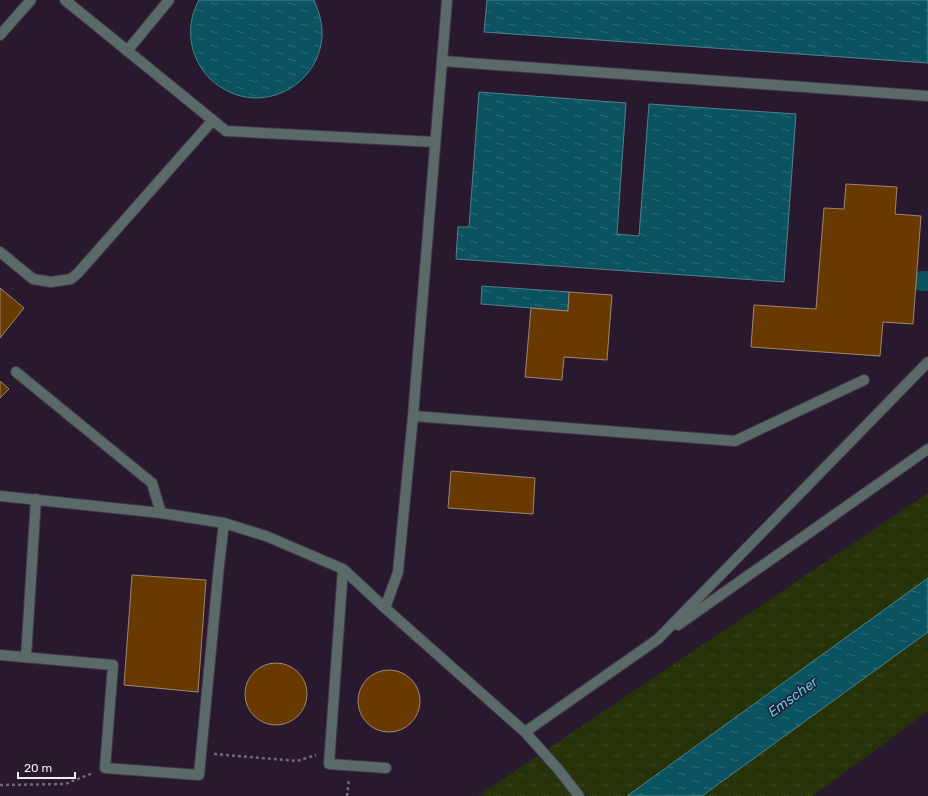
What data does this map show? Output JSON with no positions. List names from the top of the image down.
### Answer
{
  "water": ["Emscher"],
  "scale_bar": "20 m"
}
